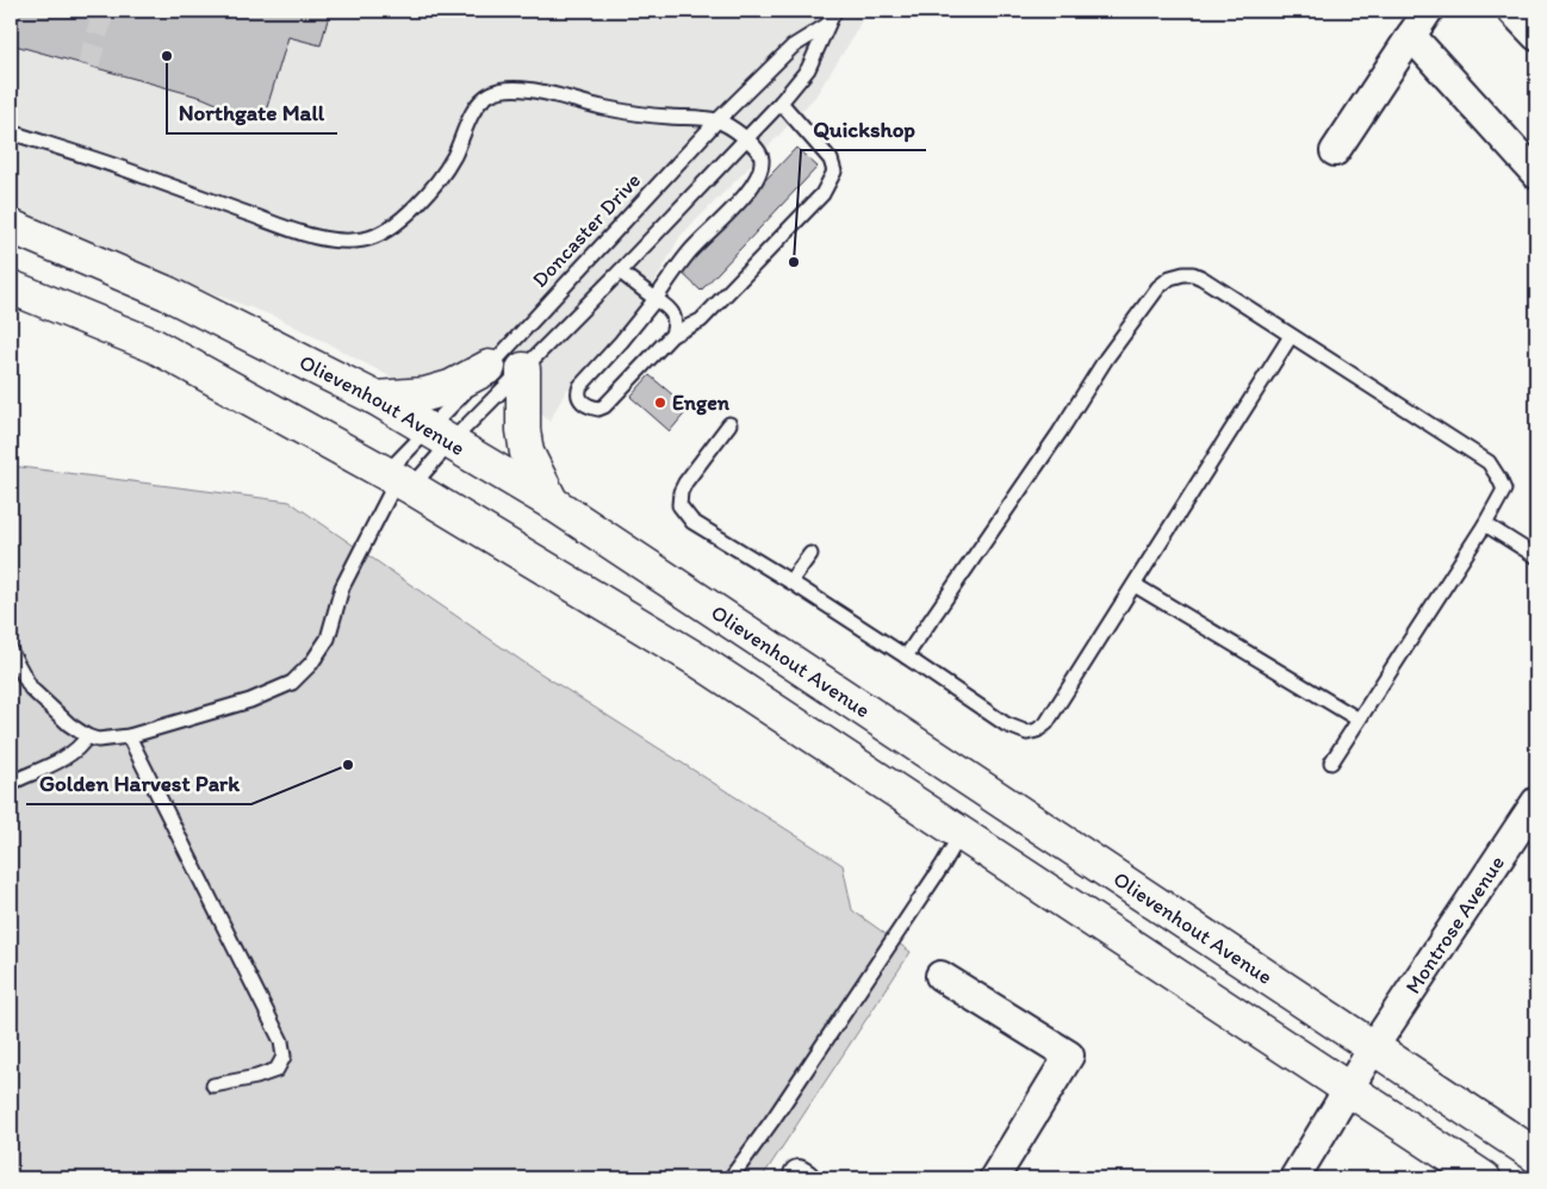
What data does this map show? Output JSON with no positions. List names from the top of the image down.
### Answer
{
  "streets": {
    "street": ["Olievenhout Avenue", "Montrose Avenue"],
    "lane": ["Doncaster Drive"]
  },
  "crossings": [
    ["Doncaster Drive", "Olievenhout Avenue"],
    ["Olievenhout Avenue", "Montrose Avenue"]
  ],
  "places": [
    "Northgate Mall",
    "Quickshop",
    "Engen",
    "Golden Harvest Park"
  ]
}
